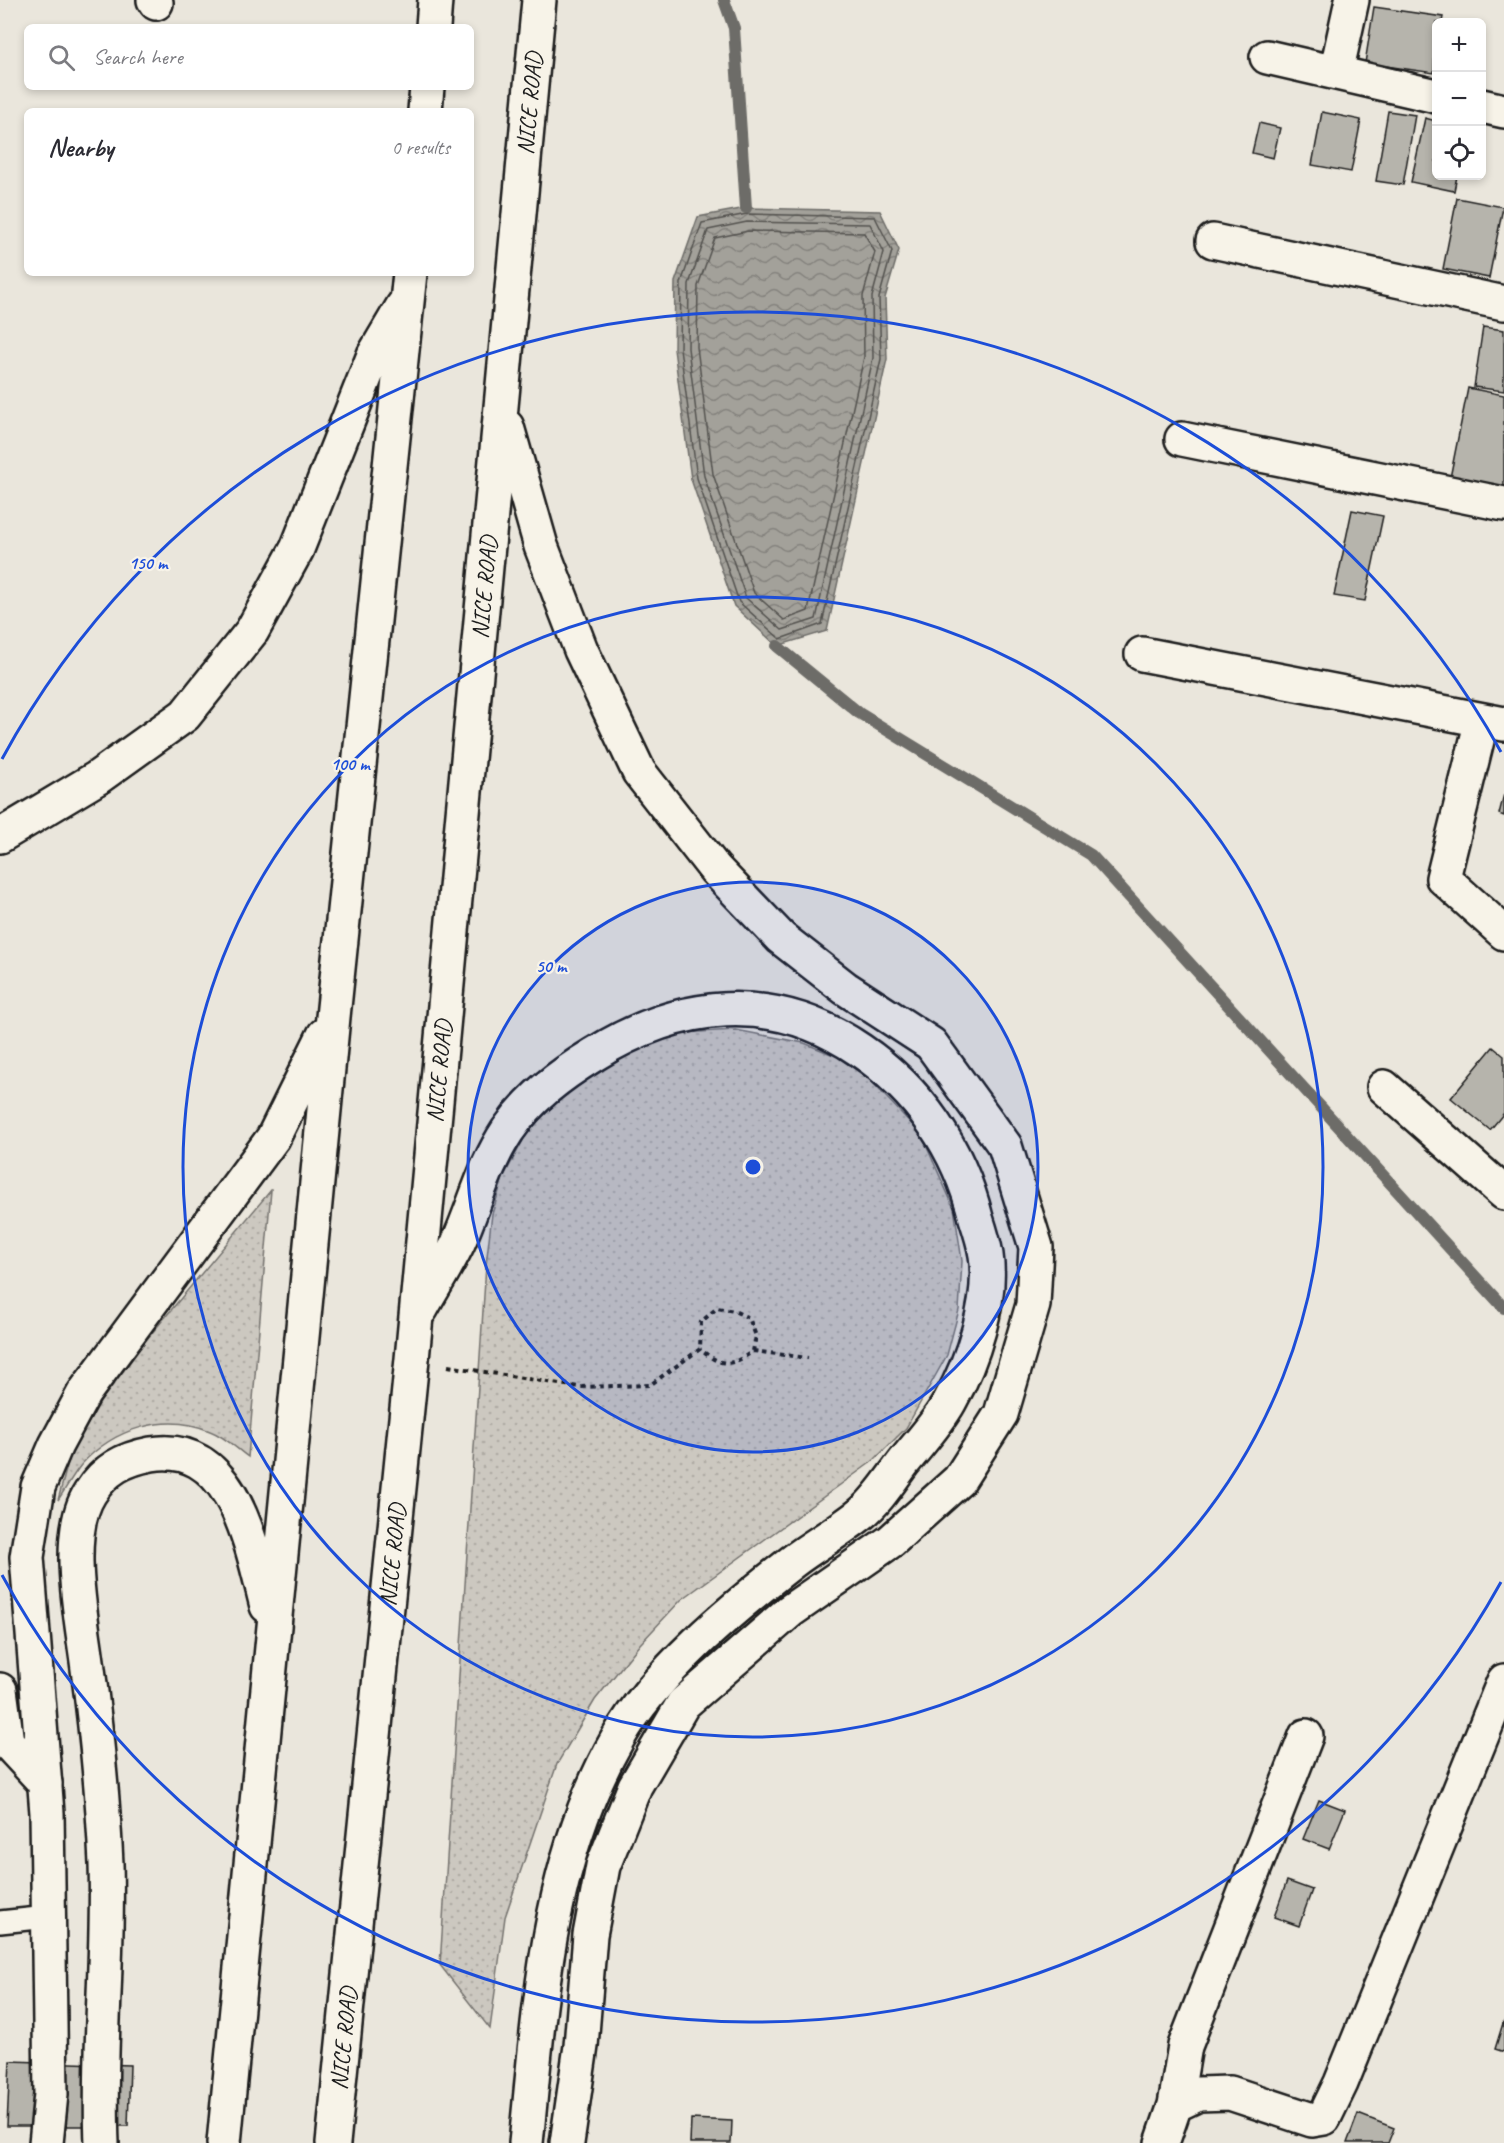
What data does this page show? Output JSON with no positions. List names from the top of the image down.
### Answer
{
  "streets": {
    "main road": ["NICE ROAD"]
  },
  "page": {
    "map_buttons": ["+", "−"],
    "search": "Search here",
    "heading": ["Nearby", "0 results"]
  },
  "rings": ["150 m", "100 m", "50 m"]
}
